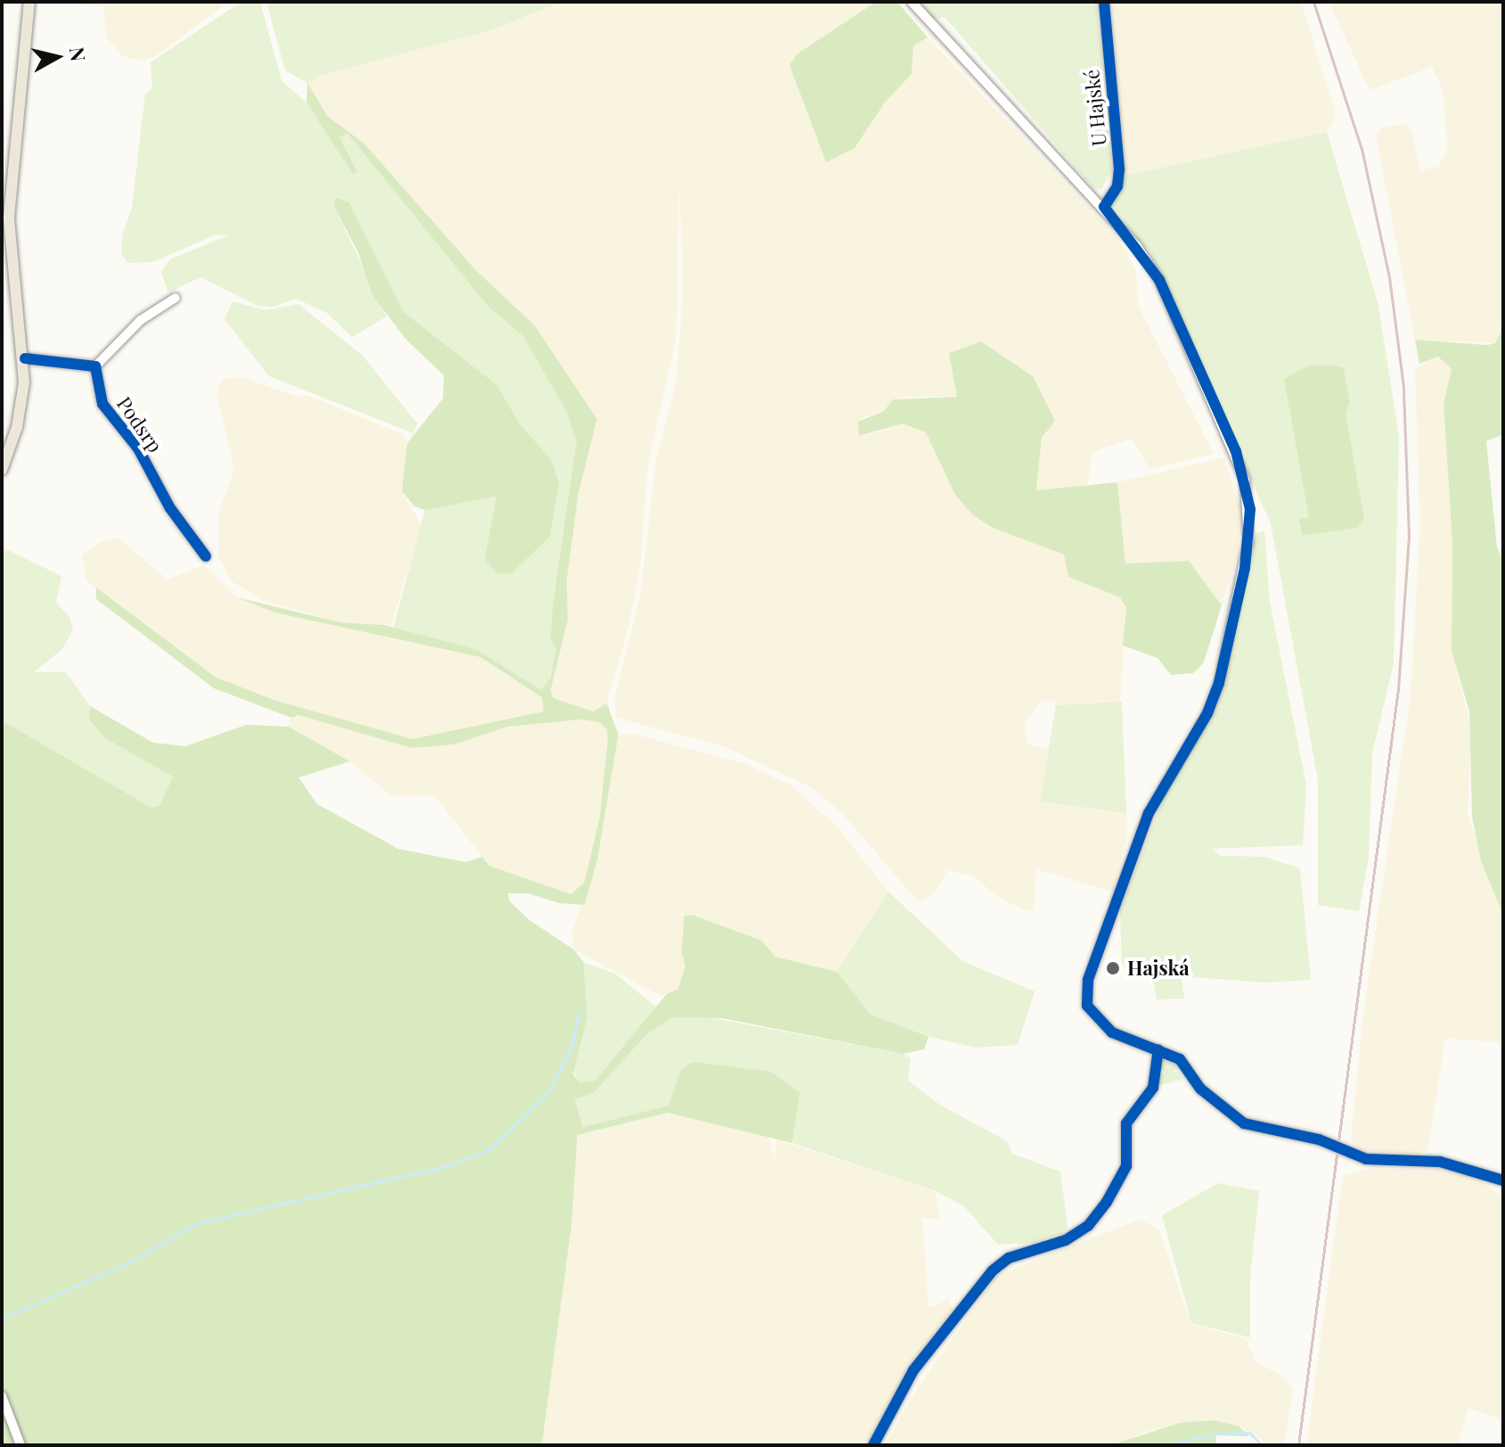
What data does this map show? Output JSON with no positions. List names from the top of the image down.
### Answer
{
  "streets": {
    "street": ["U Hajské", "Podsrp"]
  },
  "places": ["Hajská"],
  "north": "right"
}
